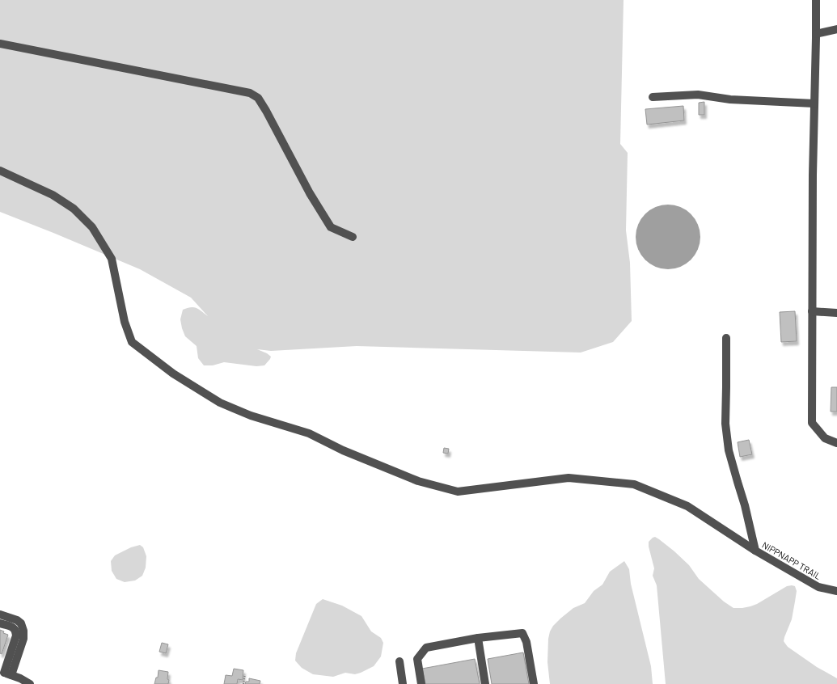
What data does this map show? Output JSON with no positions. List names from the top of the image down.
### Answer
{
  "streets": {
    "lane": ["NIPPNAPP TRAIL"]
  }
}
